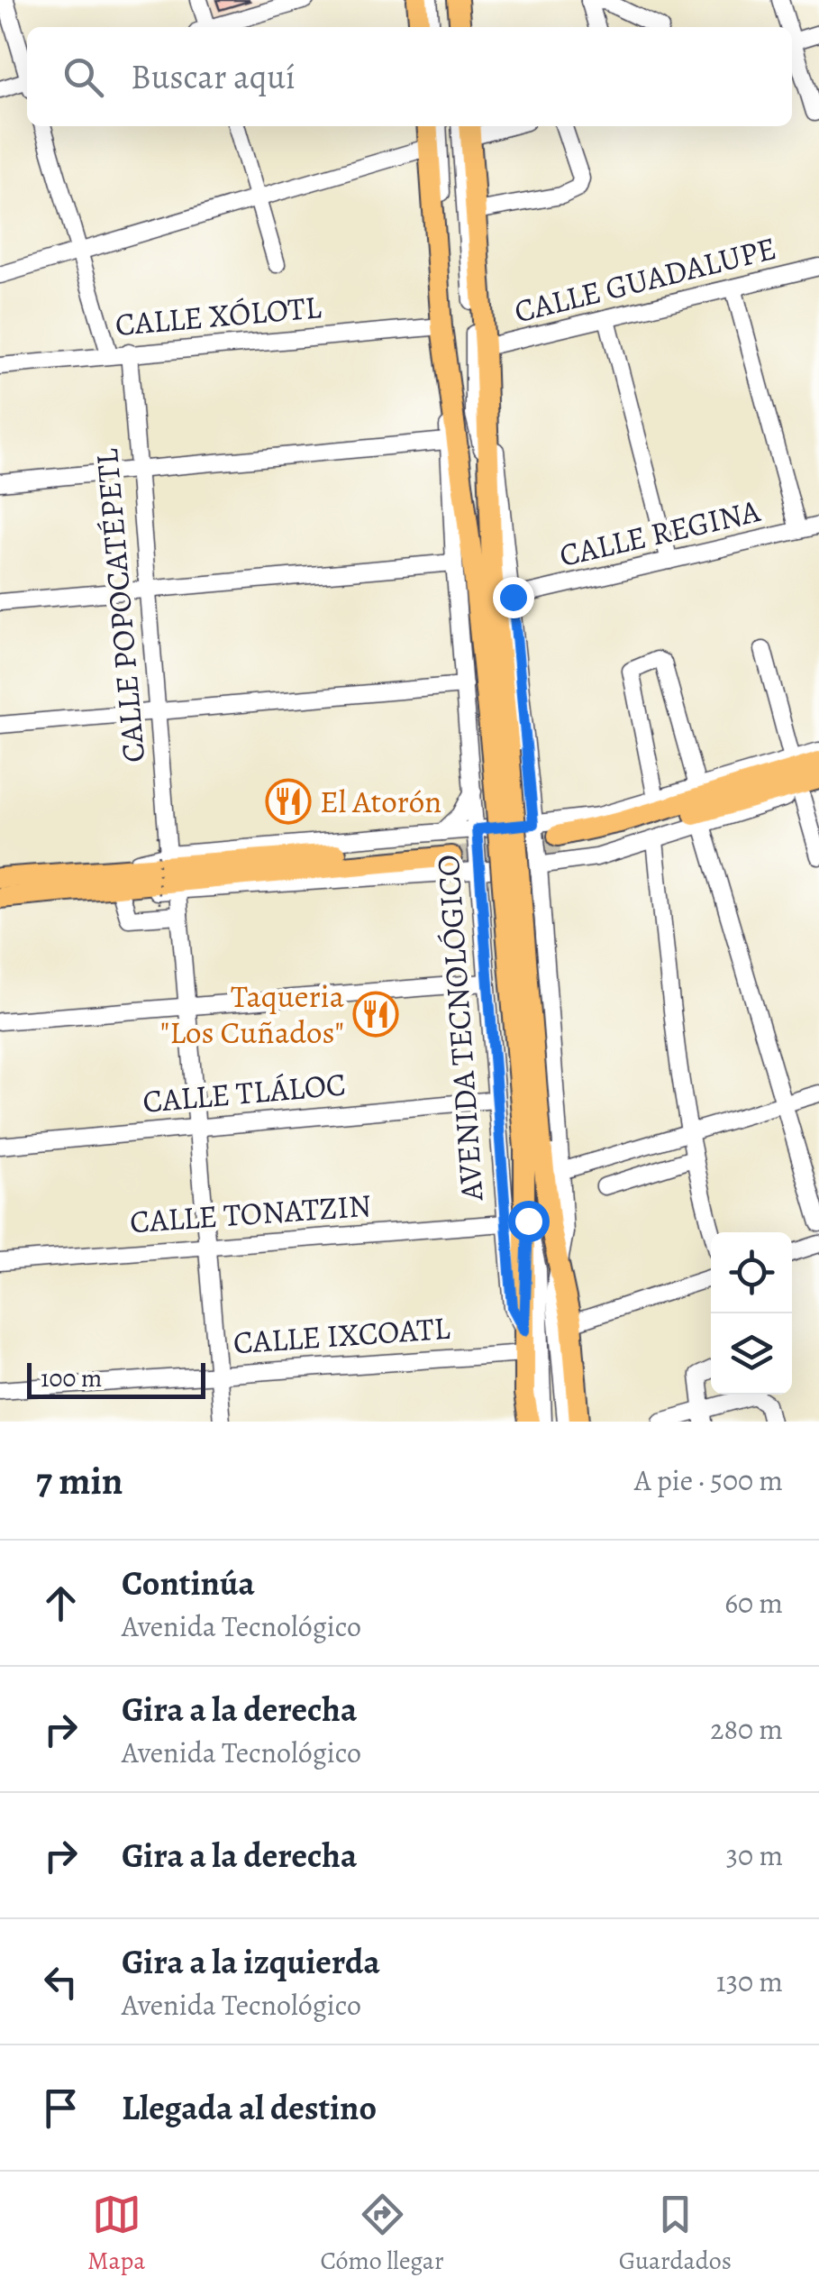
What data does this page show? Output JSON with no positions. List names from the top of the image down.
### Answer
{
  "streets": {
    "main road": ["AVENIDA TECNOLÓGICO"],
    "street": [
      "CALLE GUADALUPE",
      "CALLE XÓLOTL",
      "CALLE REGINA",
      "CALLE POPOCATÉPETL",
      "CALLE TLÁLOC",
      "CALLE TONATZIN",
      "CALLE IXCOATL"
    ]
  },
  "crossings": [
    ["CALLE GUADALUPE", "AVENIDA TECNOLÓGICO"],
    ["CALLE XÓLOTL", "CALLE POPOCATÉPETL"],
    ["CALLE XÓLOTL", "AVENIDA TECNOLÓGICO"],
    ["CALLE REGINA", "AVENIDA TECNOLÓGICO"],
    ["AVENIDA TECNOLÓGICO", "CALLE TLÁLOC"],
    ["AVENIDA TECNOLÓGICO", "CALLE TONATZIN"],
    ["AVENIDA TECNOLÓGICO", "CALLE IXCOATL"]
  ],
  "places": {
    "restaurant": ["El Atorón", "Taqueria \"Los Cuñados\""]
  },
  "scale_bar": "100 m",
  "page": {
    "search": "Buscar aquí",
    "scale": "100 m",
    "heading": ["7 min", "A pie · 500 m"],
    "list": [
      ["Continúa", "Avenida Tecnológico", "60 m"],
      ["Gira a la derecha", "Avenida Tecnológico", "280 m"],
      ["Gira a la derecha", "30 m"],
      ["Gira a la izquierda", "Avenida Tecnológico", "130 m"],
      "Llegada al destino"
    ],
    "nav": ["Mapa", "Cómo llegar", "Guardados"]
  }
}
